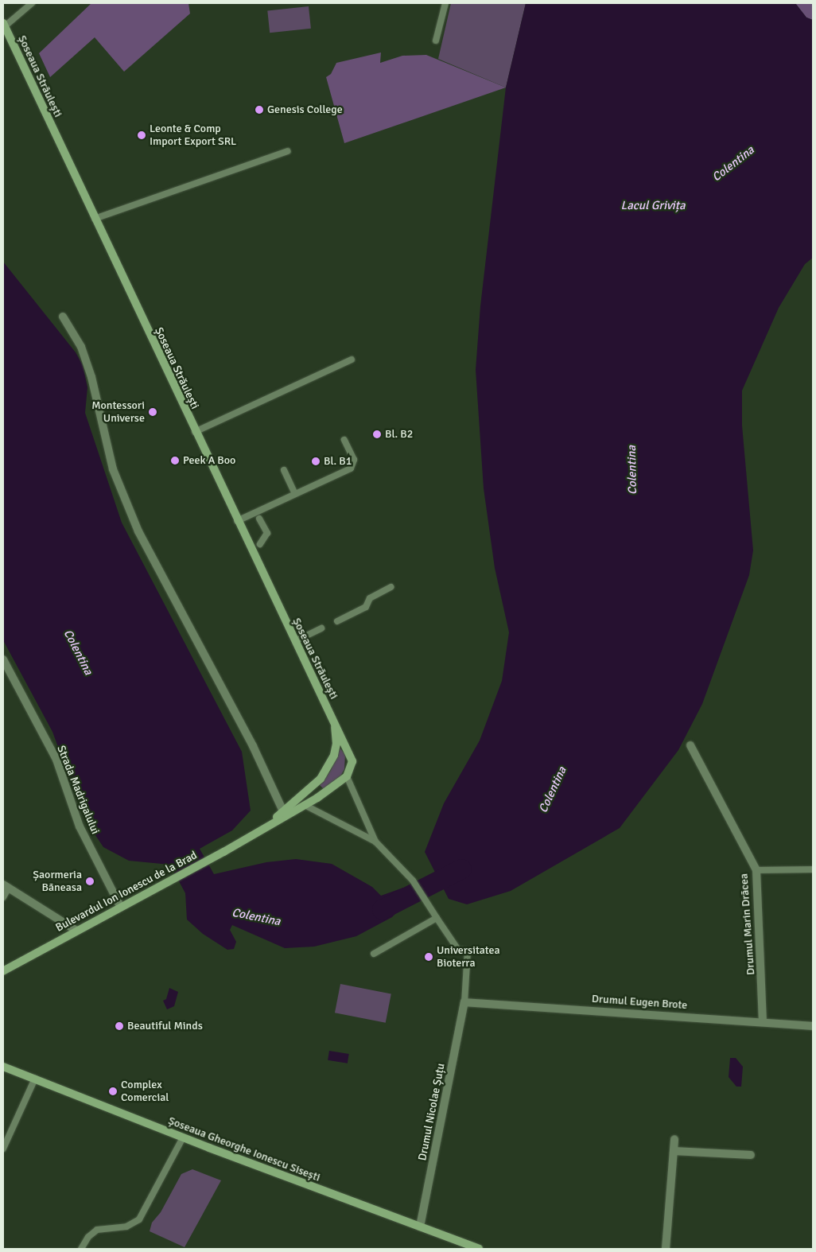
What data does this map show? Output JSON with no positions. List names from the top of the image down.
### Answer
{
  "streets": {
    "street": [
      "Șoseaua Străulești",
      "Strada Madrigalului",
      "Bulevardul Ion Ionescu de la Brad",
      "Drumul Marin Drăcea",
      "Drumul Eugen Brote",
      "Drumul Nicolae Șuțu",
      "Șoseaua Gheorghe Ionescu Sisești"
    ]
  },
  "crossings": [
    ["Șoseaua Străulești", "Bulevardul Ion Ionescu de la Brad"],
    ["Strada Madrigalului", "Bulevardul Ion Ionescu de la Brad"],
    ["Drumul Marin Drăcea", "Drumul Eugen Brote"],
    ["Drumul Eugen Brote", "Drumul Nicolae Șuțu"],
    ["Drumul Nicolae Șuțu", "Șoseaua Gheorghe Ionescu Sisești"]
  ],
  "water": ["Colentina", "Lacul Grivița"],
  "places": [
    "Genesis College",
    "Leonte & Comp Import Export SRL",
    "Montessori Universe",
    "Bl. B2",
    "Peek A Boo",
    "Bl. B1",
    "Șaormeria Băneasa",
    "Universitatea Bioterra",
    "Beautiful Minds",
    "Complex Comercial"
  ]
}
